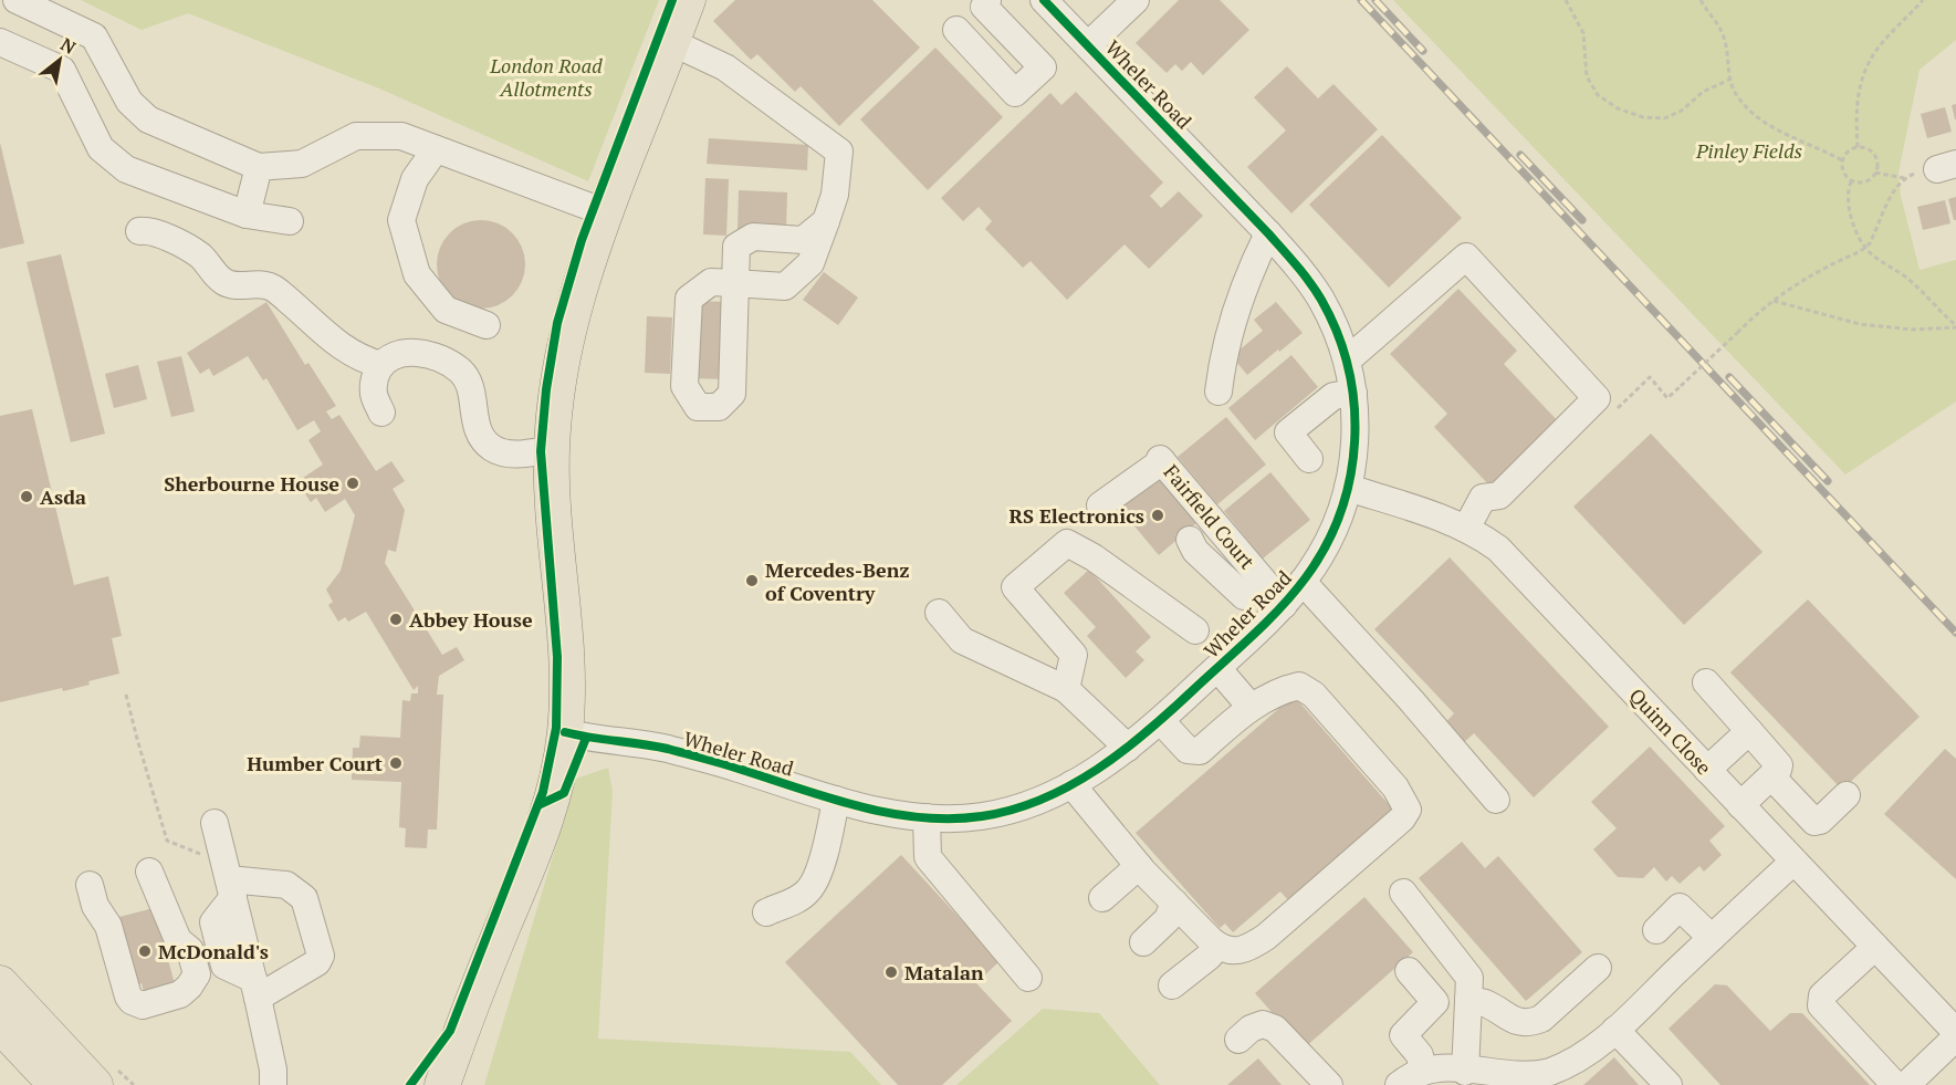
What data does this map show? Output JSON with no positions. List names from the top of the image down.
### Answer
{
  "streets": {
    "street": ["Wheler Road", "Fairfield Court", "Quinn Close"]
  },
  "crossings": [
    ["Wheler Road", "Fairfield Court"],
    ["Wheler Road", "Quinn Close"]
  ],
  "parks": ["London Road Allotments", "Pinley Fields"],
  "places": [
    "Sherbourne House",
    "Asda",
    "RS Electronics",
    "Mercedes-Benz of Coventry",
    "Abbey House",
    "Humber Court",
    "McDonald's",
    "Matalan"
  ],
  "north": "top right"
}
